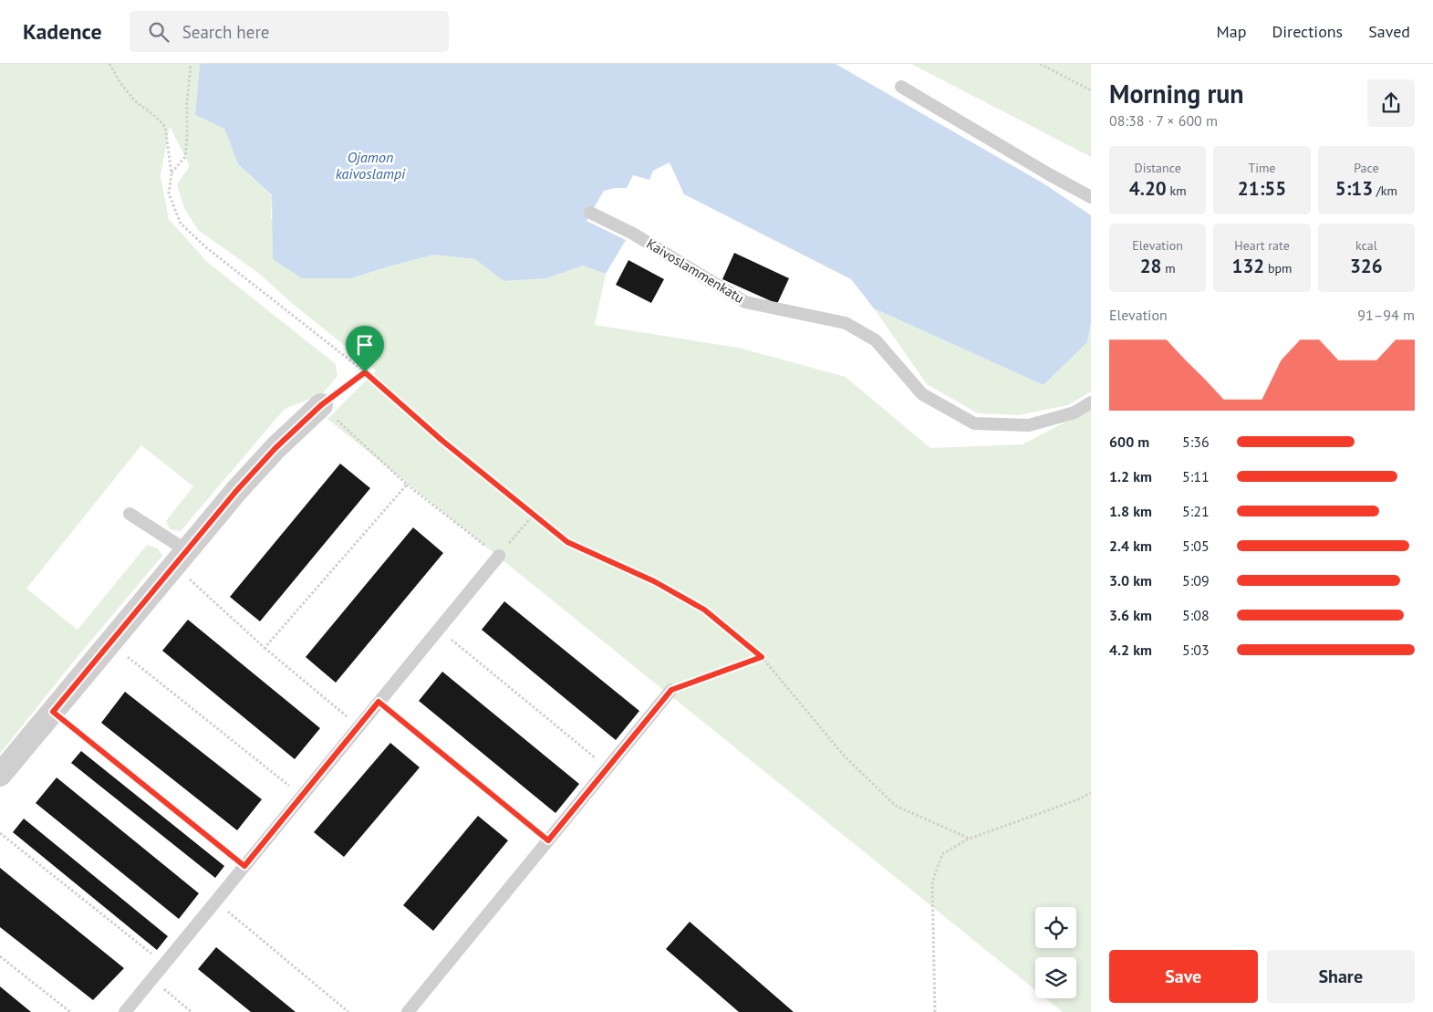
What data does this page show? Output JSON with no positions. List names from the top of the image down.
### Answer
{
  "streets": {
    "lane": ["Kaivoslammenkatu"]
  },
  "water": ["Ojamon kaivoslampi"],
  "page": {
    "header": "Kadence",
    "search": "Search here",
    "nav": ["Map", "Directions", "Saved"],
    "heading": ["Morning run", "08:38 · 7 × 600 m"],
    "stats": [
      ["Distance", "4.20 km"],
      ["Time", "21:55"],
      ["Pace", "5:13 /km"],
      ["Elevation", "28 m"],
      ["Heart rate", "132 bpm"],
      ["kcal", "326"]
    ],
    "chart": ["Elevation", "91–94 m"],
    "list": [
      {
        "name": "600 m",
        "note": "5:36"
      },
      {
        "name": "1.2 km",
        "note": "5:11"
      },
      {
        "name": "1.8 km",
        "note": "5:21"
      },
      {
        "name": "2.4 km",
        "note": "5:05"
      },
      {
        "name": "3.0 km",
        "note": "5:09"
      },
      {
        "name": "3.6 km",
        "note": "5:08"
      },
      {
        "name": "4.2 km",
        "note": "5:03"
      }
    ],
    "buttons": ["Save", "Share"]
  }
}
